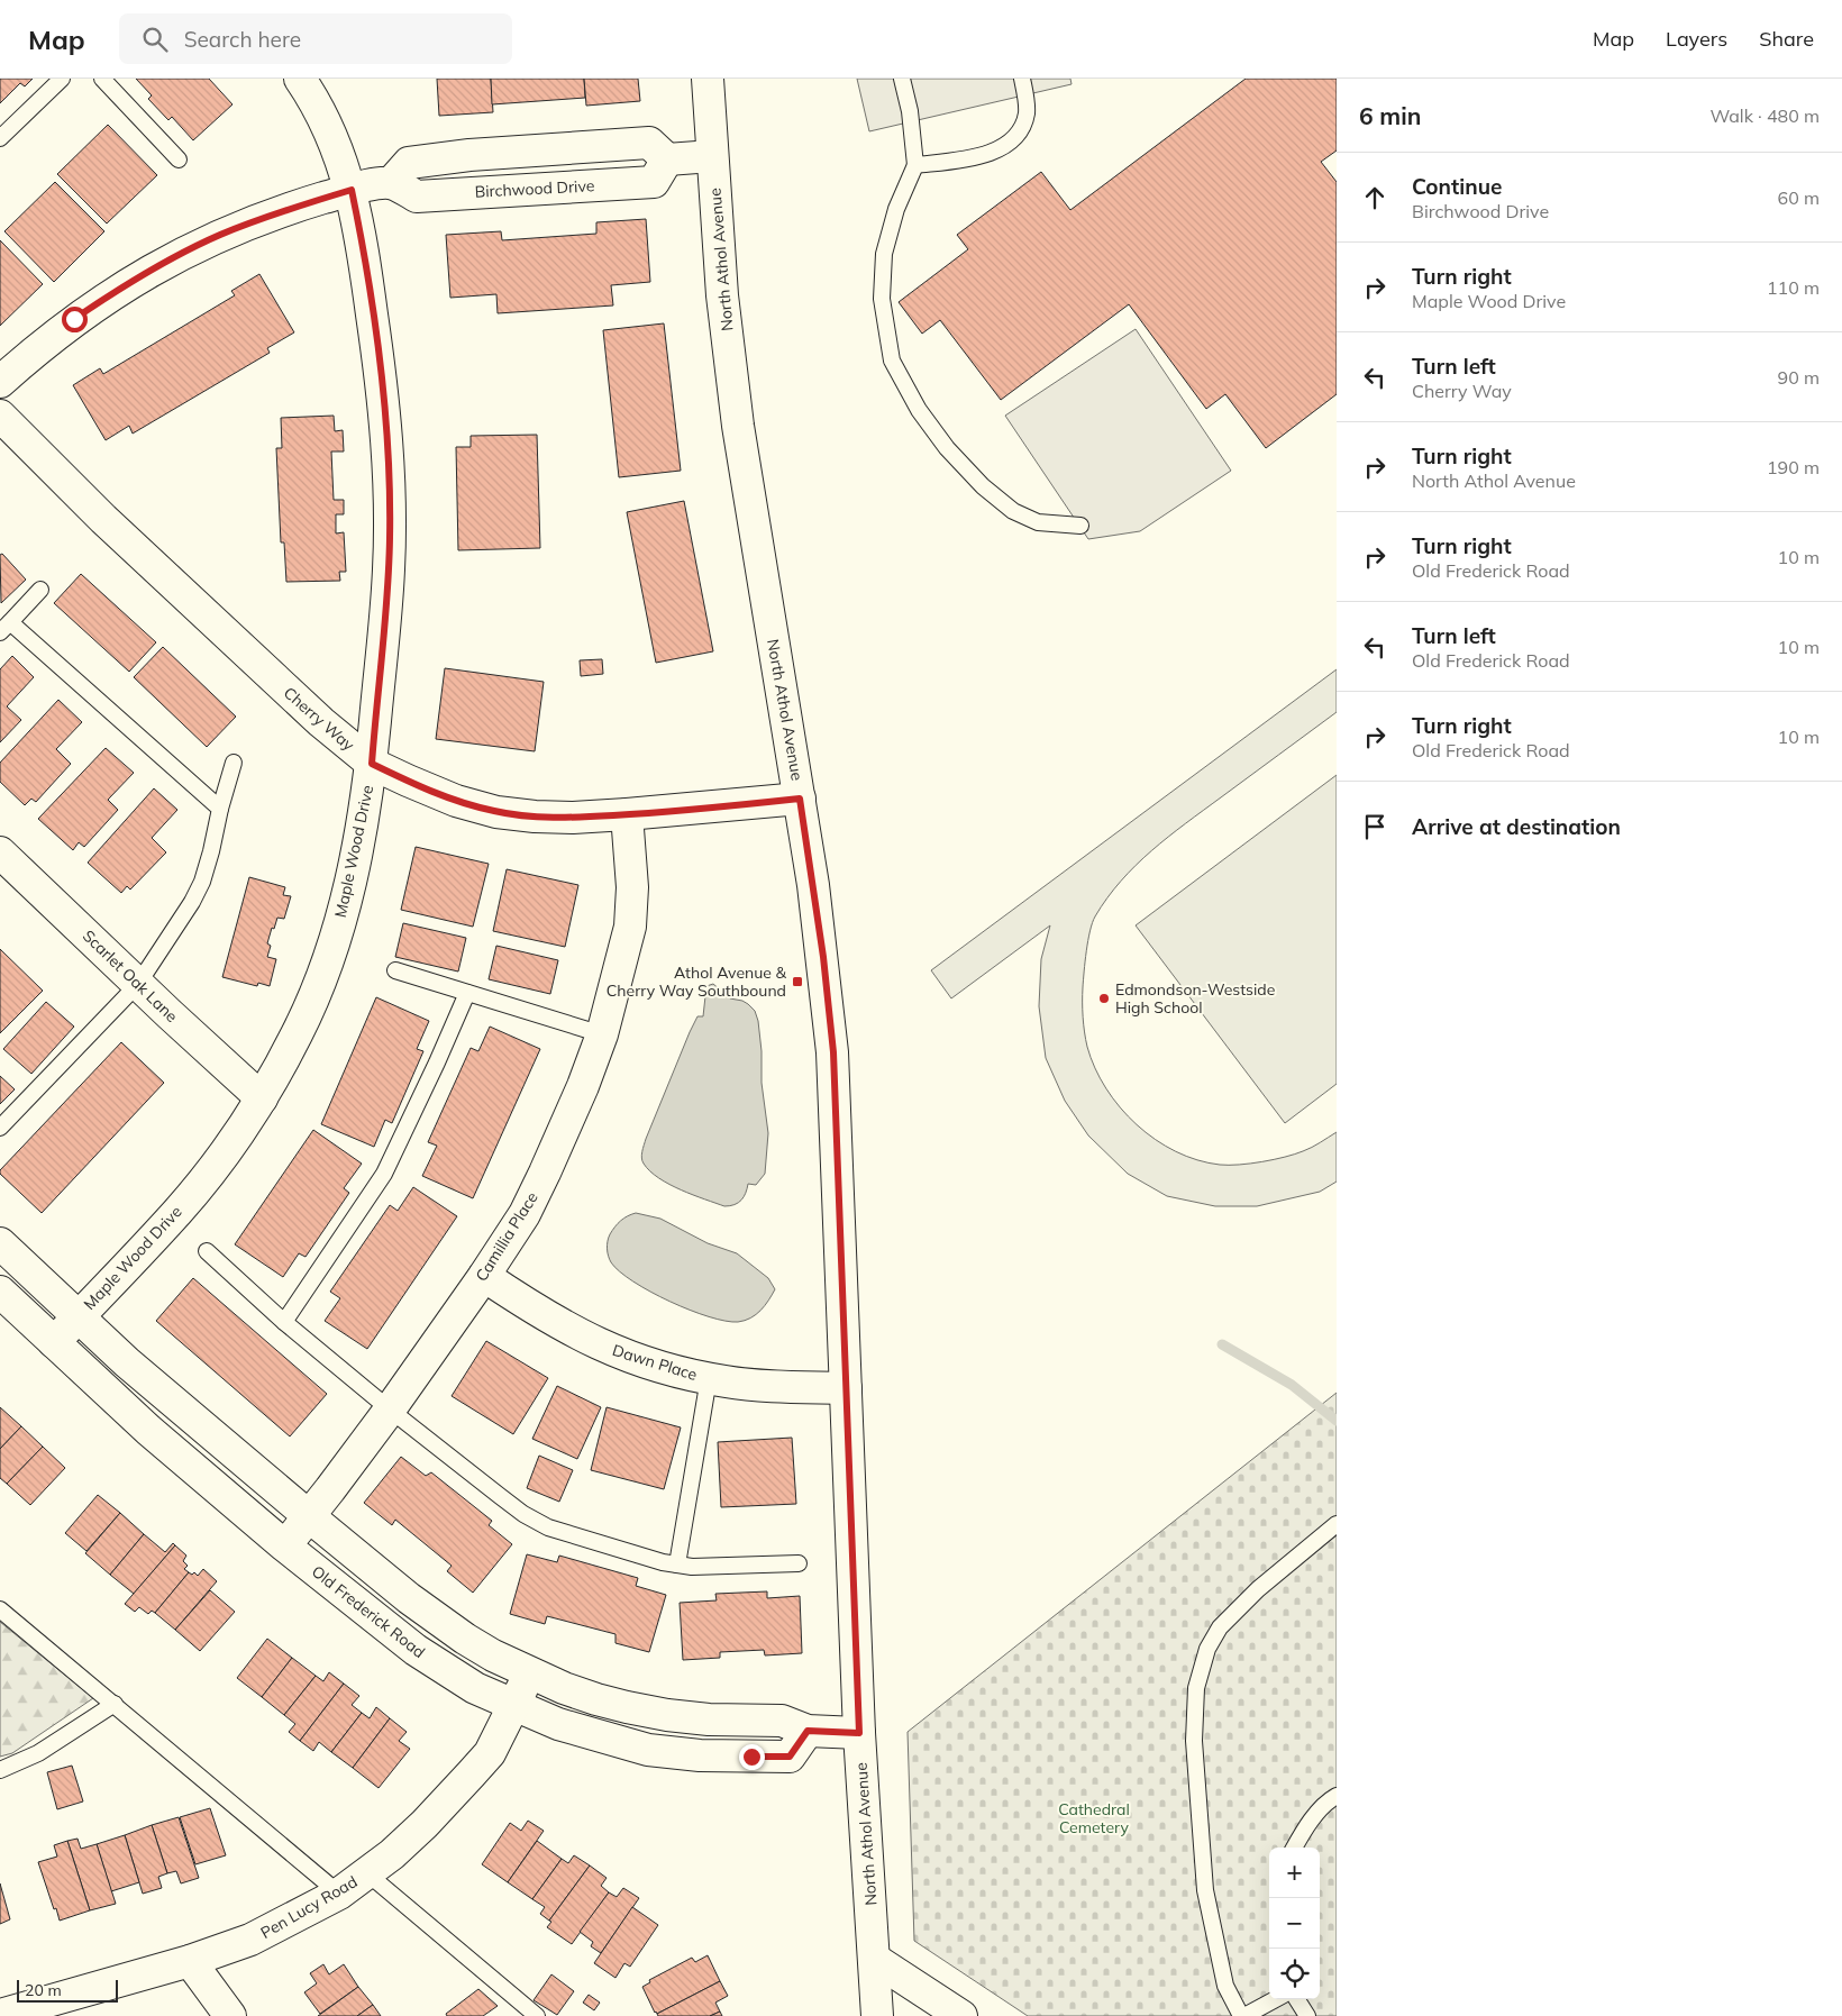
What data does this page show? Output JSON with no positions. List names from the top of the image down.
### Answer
{
  "streets": {
    "street": [
      "Birchwood Drive",
      "North Athol Avenue",
      "Cherry Way",
      "Maple Wood Drive",
      "Scarlet Oak Lane",
      "Camillia Place",
      "Dawn Place",
      "Old Frederick Road",
      "Pen Lucy Road"
    ]
  },
  "crossings": [
    ["Birchwood Drive", "North Athol Avenue"],
    ["Birchwood Drive", "Maple Wood Drive"],
    ["North Athol Avenue", "Cherry Way"],
    ["North Athol Avenue", "Dawn Place"],
    ["Cherry Way", "Maple Wood Drive"],
    ["Cherry Way", "Camillia Place"],
    ["Maple Wood Drive", "Scarlet Oak Lane"],
    ["Maple Wood Drive", "Old Frederick Road"],
    ["Camillia Place", "Dawn Place"],
    ["Camillia Place", "Old Frederick Road"],
    ["Old Frederick Road", "Pen Lucy Road"]
  ],
  "parks": ["Cathedral Cemetery"],
  "places": {
    "transit": ["Athol Avenue & Cherry Way Southbound"],
    "other": ["Edmondson-Westside High School"]
  },
  "scale_bar": "20 m",
  "page": {
    "header": "Map",
    "search": "Search here",
    "nav": ["Map", "Layers", "Share"],
    "heading": ["6 min", "Walk · 480 m"],
    "list": [
      ["Continue", "Birchwood Drive", "60 m"],
      ["Turn right", "Maple Wood Drive", "110 m"],
      ["Turn left", "Cherry Way", "90 m"],
      ["Turn right", "North Athol Avenue", "190 m"],
      ["Turn right", "Old Frederick Road", "10 m"],
      ["Turn left", "Old Frederick Road", "10 m"],
      ["Turn right", "Old Frederick Road", "10 m"],
      "Arrive at destination"
    ],
    "map_buttons": ["+", "−"],
    "scale": "20 m"
  }
}
